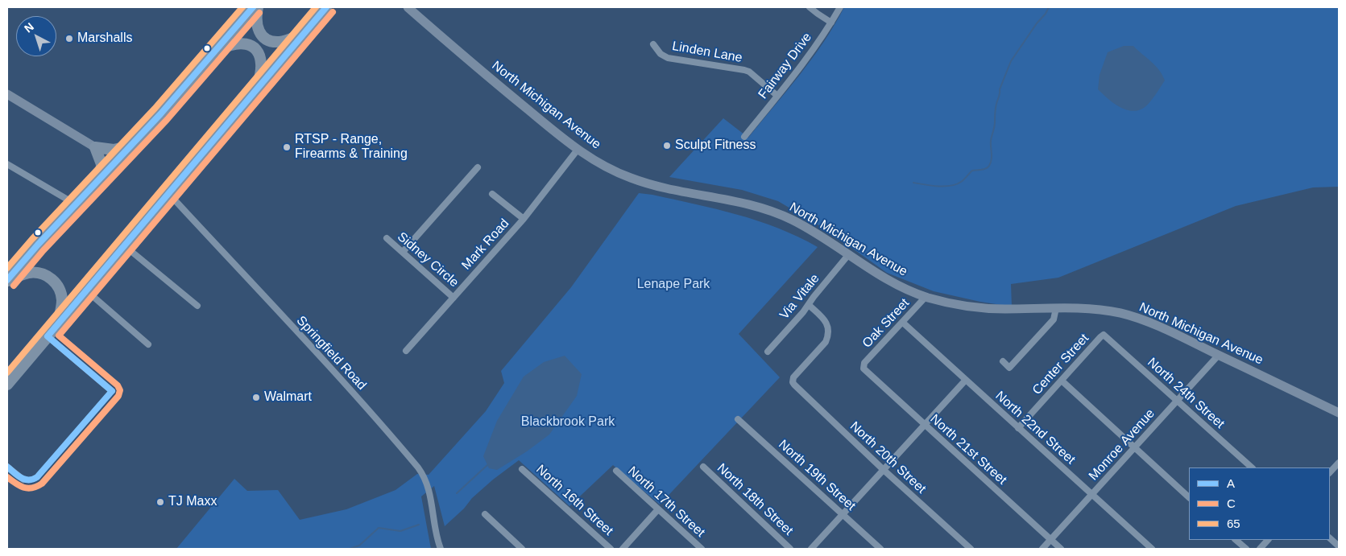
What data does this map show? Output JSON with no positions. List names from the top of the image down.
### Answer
{
  "streets": {
    "street": [
      "Linden Lane",
      "Fairway Drive",
      "North Michigan Avenue",
      "Mark Road",
      "Sidney Circle",
      "Via Vitale",
      "Oak Street",
      "Springfield Road",
      "Center Street",
      "North 24th Street",
      "North 22nd Street",
      "Monroe Avenue",
      "North 21st Street",
      "North 20th Street",
      "North 19th Street",
      "North 18th Street",
      "North 16th Street",
      "North 17th Street"
    ]
  },
  "crossings": [
    ["Linden Lane", "Fairway Drive"],
    ["North Michigan Avenue", "Mark Road"],
    ["North Michigan Avenue", "Via Vitale"],
    ["North Michigan Avenue", "Oak Street"],
    ["North Michigan Avenue", "Monroe Avenue"],
    ["Mark Road", "Sidney Circle"],
    ["Via Vitale", "North 20th Street"],
    ["Oak Street", "North 22nd Street"],
    ["Oak Street", "North 21st Street"],
    ["Center Street", "North 24th Street"],
    ["Center Street", "North 22nd Street"],
    ["North 24th Street", "Monroe Avenue"],
    ["North 22nd Street", "Monroe Avenue"],
    ["Monroe Avenue", "North 21st Street"]
  ],
  "parks": ["Lenape Park", "Blackbrook Park"],
  "places": [
    "Marshalls",
    "Sculpt Fitness",
    "RTSP - Range, Firearms & Training",
    "Walmart",
    "TJ Maxx"
  ],
  "lines": ["transit line A", "transit line 65", "transit line C"],
  "legend": ["A", "C", "65"],
  "north": "top left"
}
